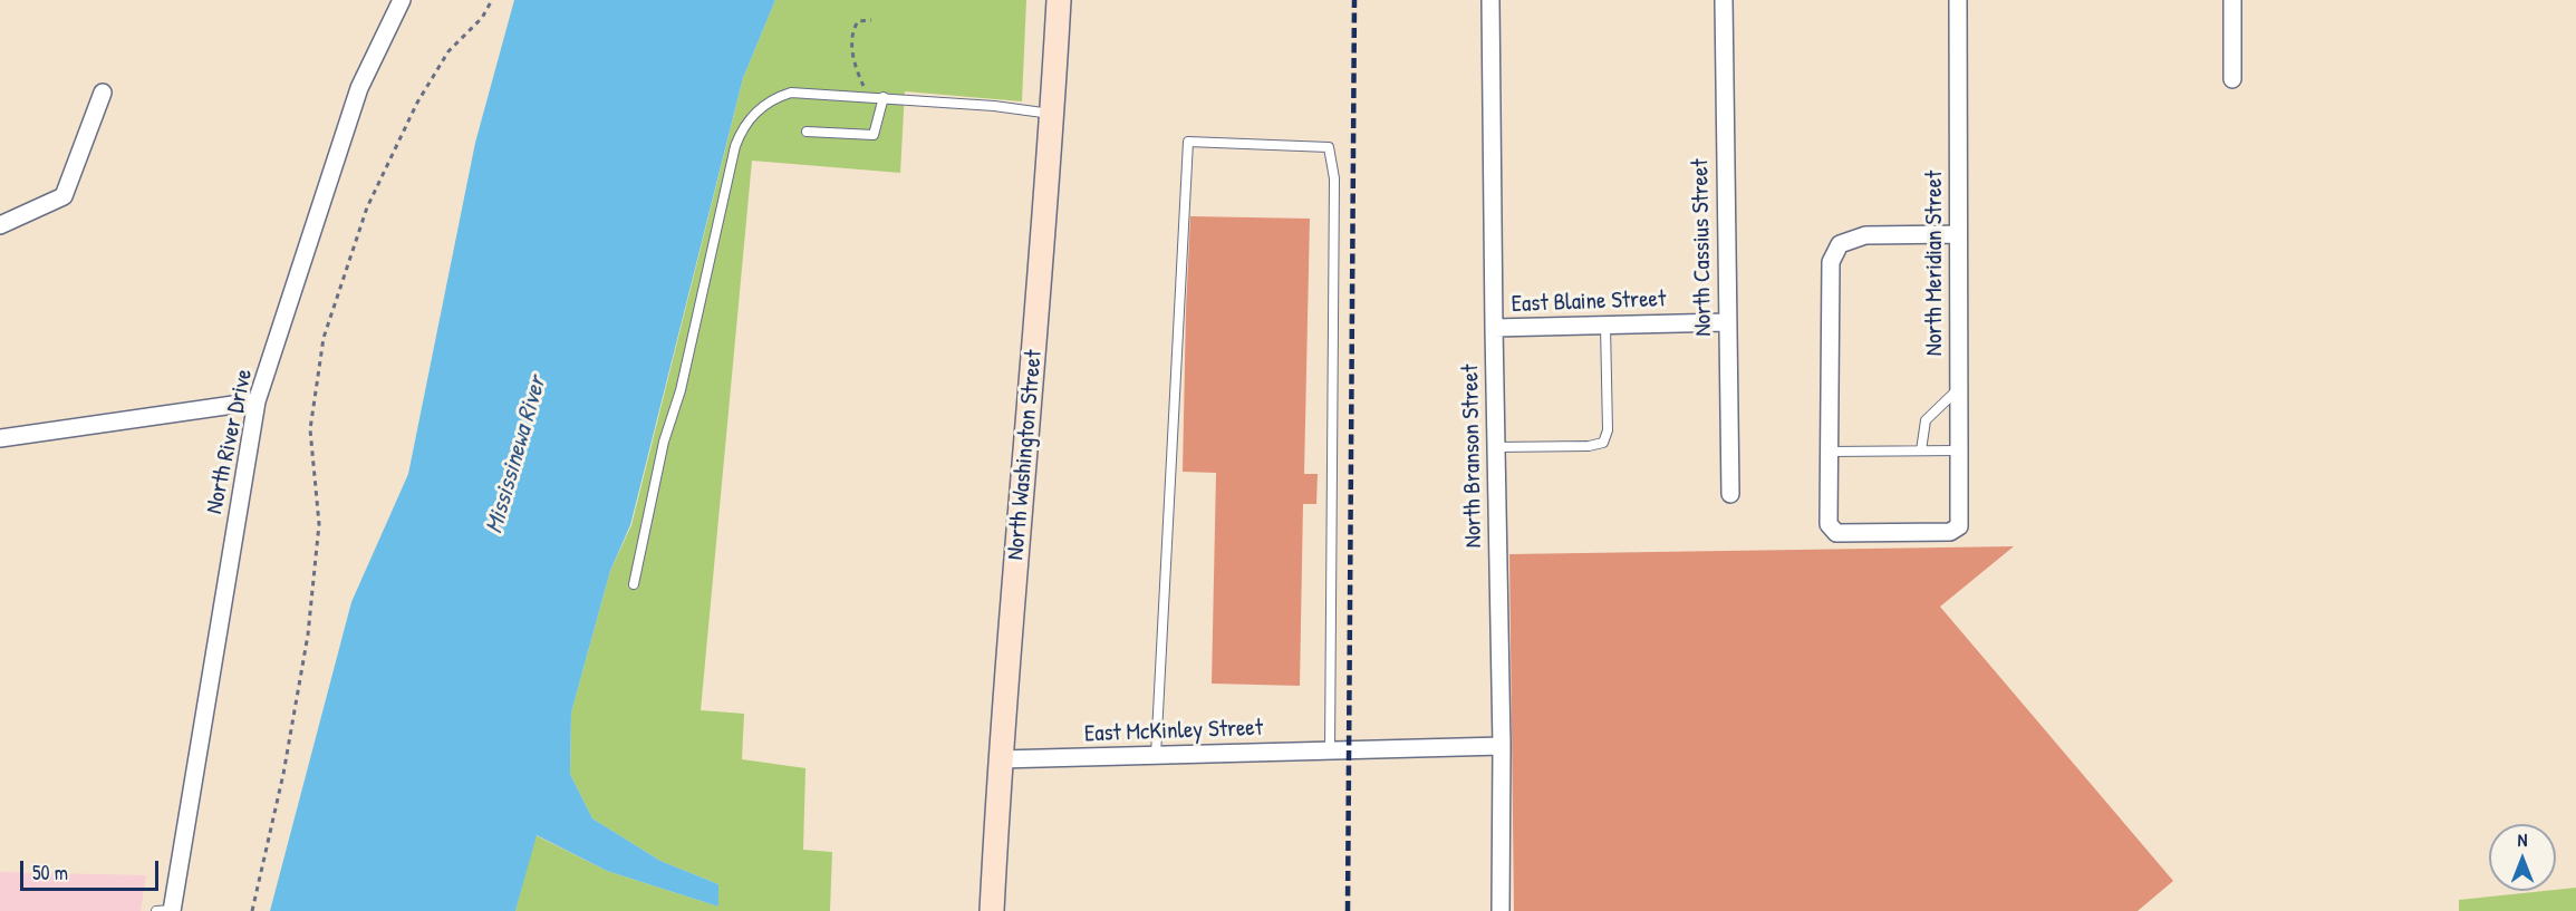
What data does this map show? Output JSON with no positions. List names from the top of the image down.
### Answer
{
  "streets": {
    "street": [
      "North Cassius Street",
      "North Meridian Street",
      "East Blaine Street",
      "North River Drive",
      "North Washington Street",
      "North Branson Street",
      "East McKinley Street"
    ]
  },
  "crossings": [
    ["North Cassius Street", "East Blaine Street"],
    ["East Blaine Street", "North Branson Street"],
    ["North Washington Street", "East McKinley Street"],
    ["North Branson Street", "East McKinley Street"]
  ],
  "water": ["Mississinewa River"],
  "scale_bar": "50 m",
  "north": "top"
}
